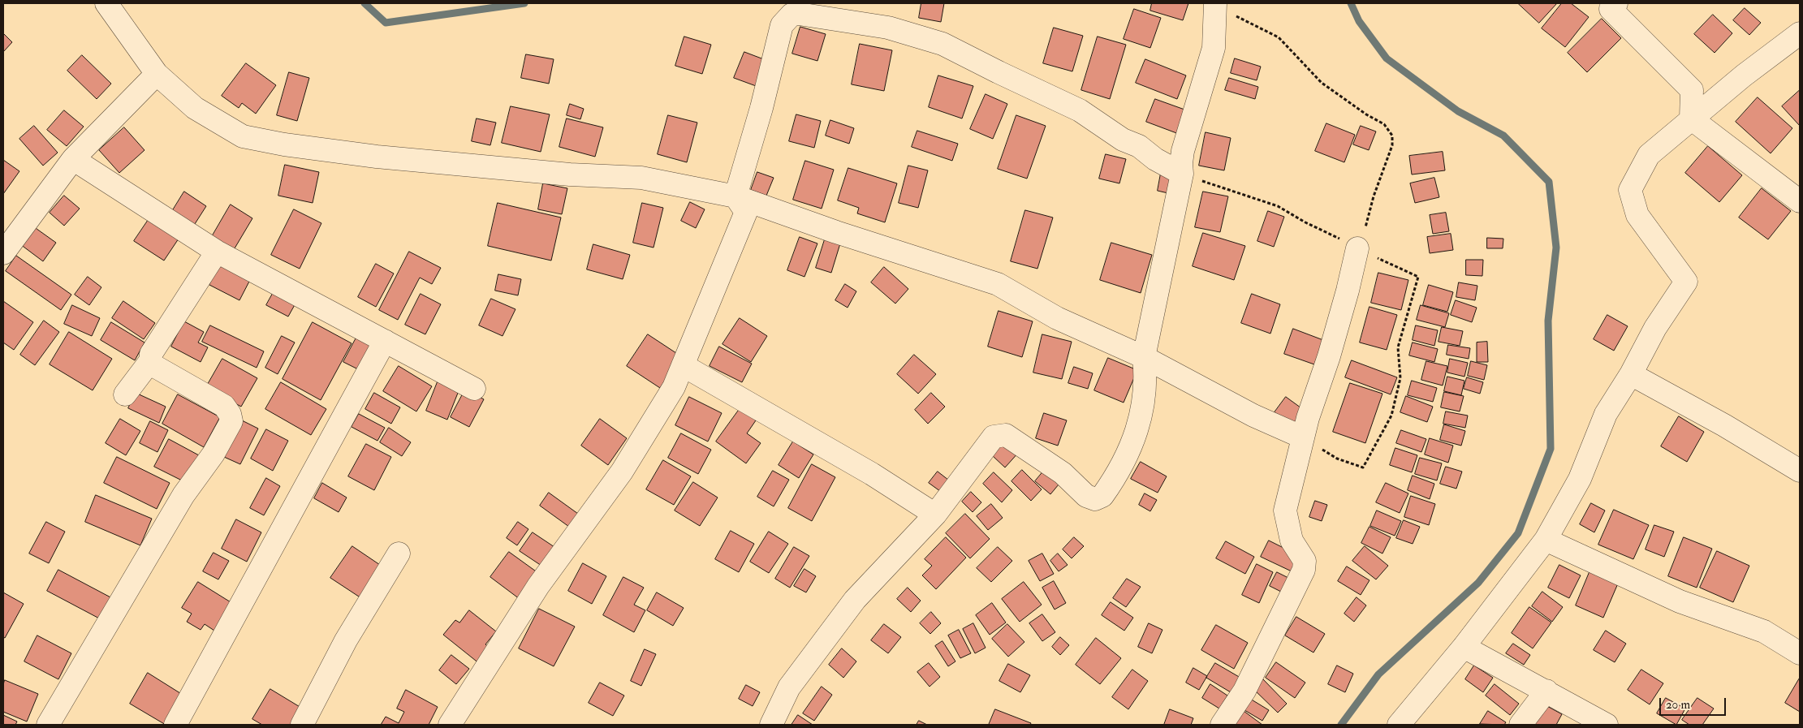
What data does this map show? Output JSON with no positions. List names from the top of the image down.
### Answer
{
  "scale_bar": "20 m"
}
